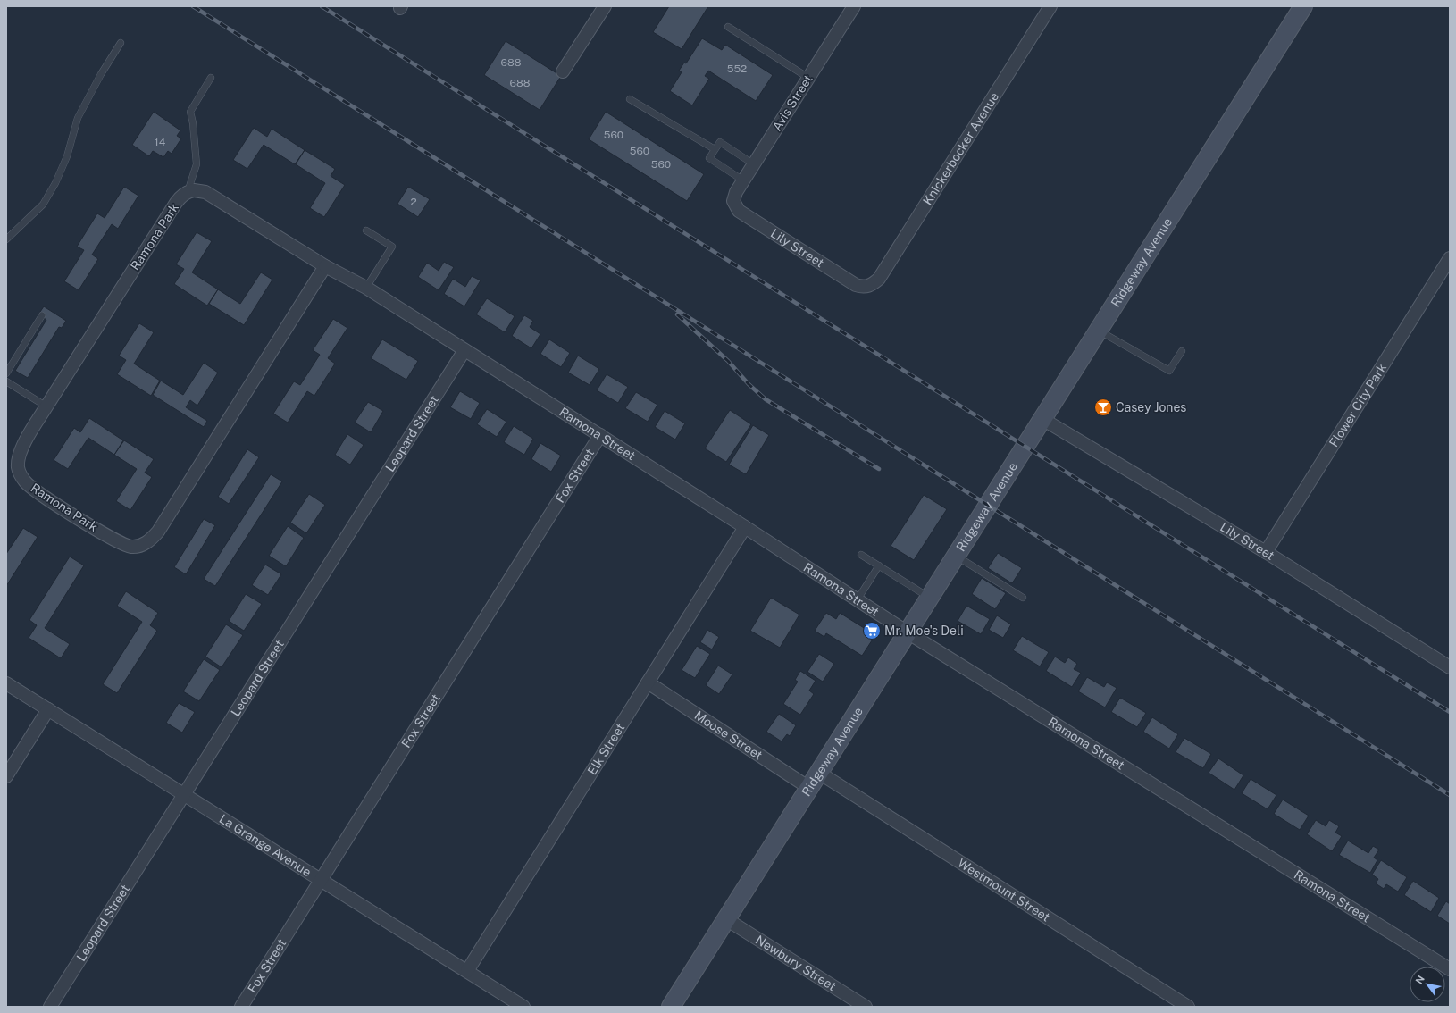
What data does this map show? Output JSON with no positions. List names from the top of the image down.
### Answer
{
  "streets": {
    "street": [
      "Avis Street",
      "Knickerbocker Avenue",
      "Ramona Park",
      "Lily Street",
      "Ridgeway Avenue",
      "Flower City Park",
      "Leopard Street",
      "Ramona Street",
      "Fox Street",
      "Moose Street",
      "Elk Street",
      "La Grange Avenue",
      "Westmount Street",
      "Newbury Street"
    ]
  },
  "crossings": [
    ["Avis Street", "Lily Street"],
    ["Knickerbocker Avenue", "Lily Street"],
    ["Ramona Park", "Ramona Street"],
    ["Lily Street", "Ridgeway Avenue"],
    ["Lily Street", "Flower City Park"],
    ["Ridgeway Avenue", "Ramona Street"],
    ["Ridgeway Avenue", "Moose Street"],
    ["Ridgeway Avenue", "Westmount Street"],
    ["Ridgeway Avenue", "Newbury Street"],
    ["Leopard Street", "Ramona Street"],
    ["Leopard Street", "La Grange Avenue"],
    ["Ramona Street", "Fox Street"],
    ["Ramona Street", "Elk Street"],
    ["Fox Street", "La Grange Avenue"],
    ["Moose Street", "Elk Street"],
    ["Elk Street", "La Grange Avenue"]
  ],
  "places": {
    "bar": ["Casey Jones"],
    "supermarket": ["Mr. Moe's Deli"]
  },
  "house_numbers": [
    "688",
    "552",
    "688",
    "560",
    "14",
    "560",
    "560",
    "2"
  ],
  "north": "top left"
}
